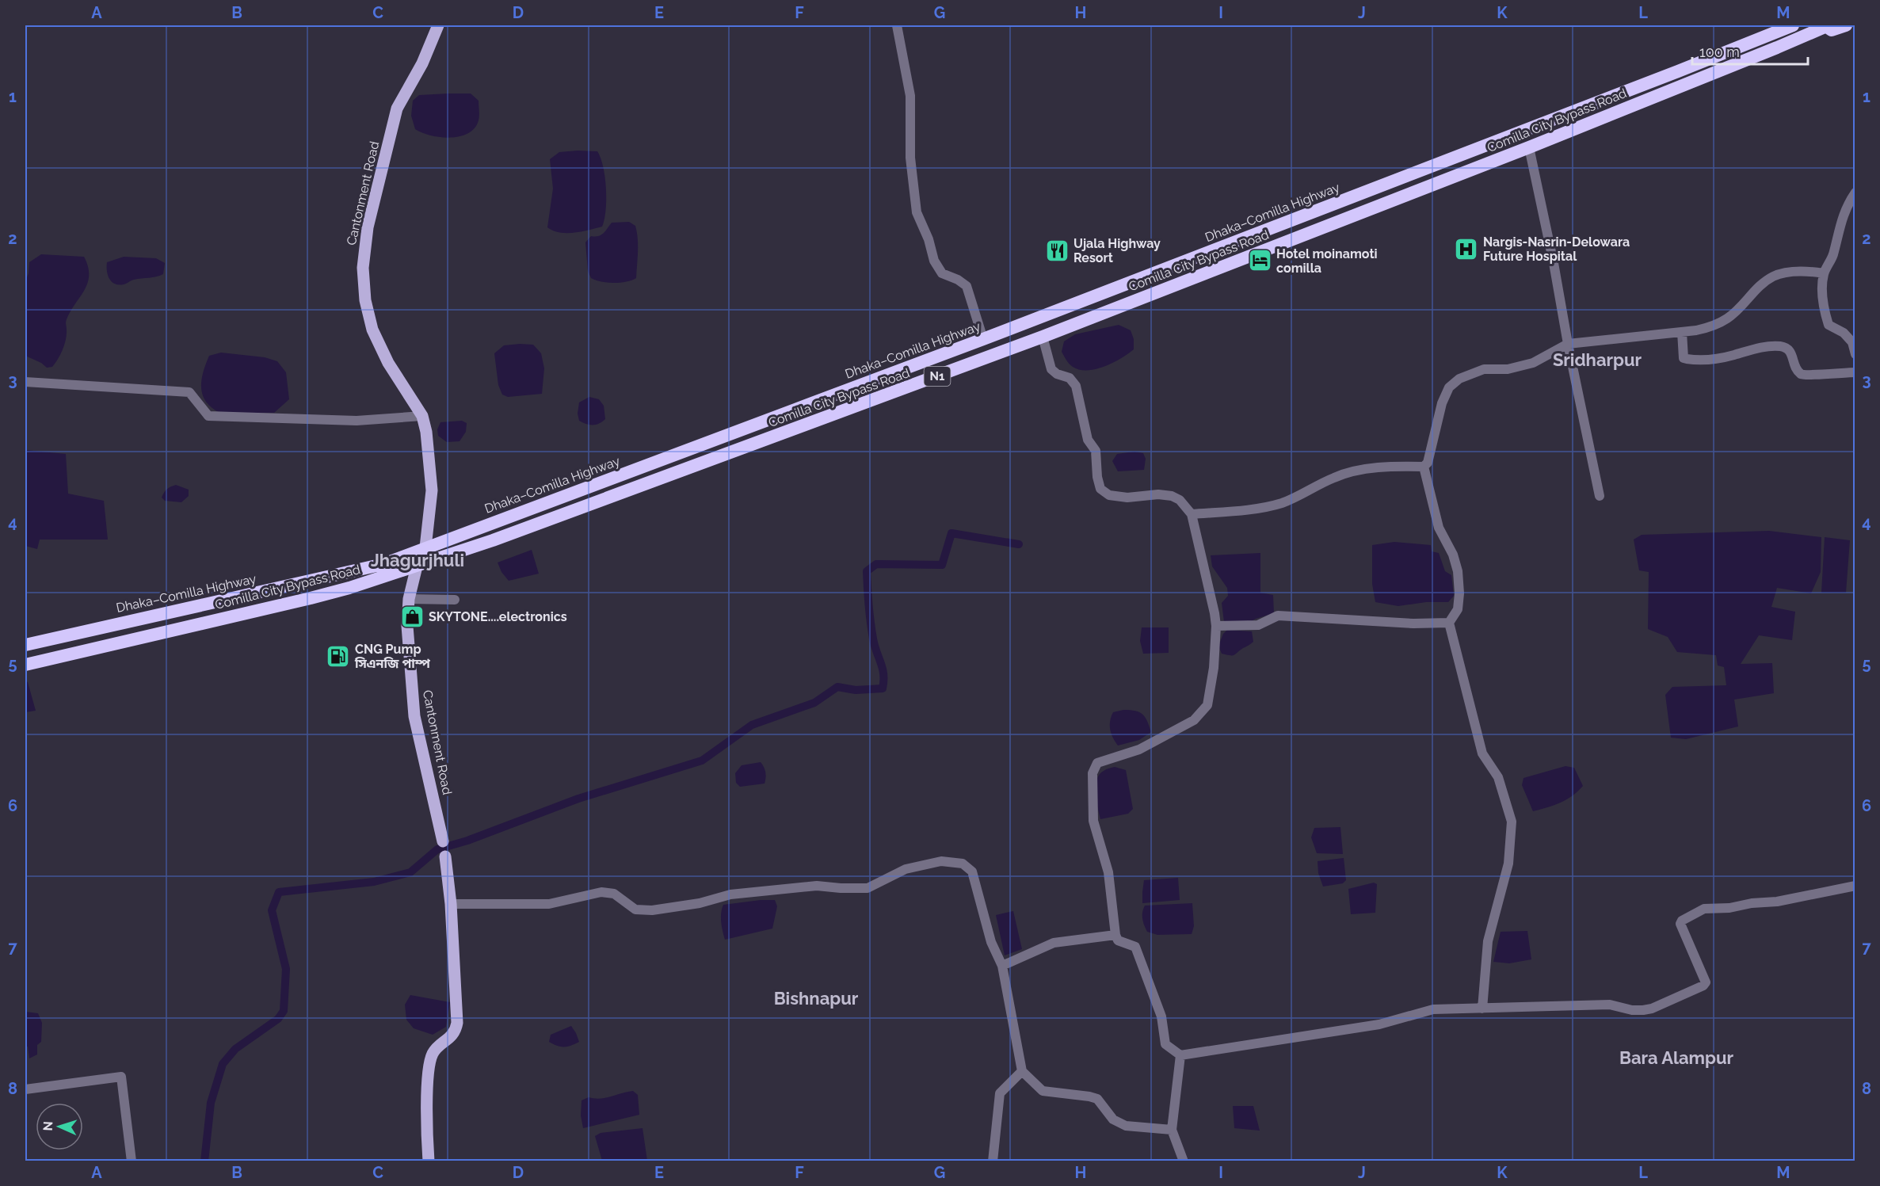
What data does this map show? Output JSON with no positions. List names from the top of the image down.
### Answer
{
  "streets": {
    "highway": ["Comilla City Bypass Road", "Dhaka–Comilla Highway", "N1"],
    "main road": ["Cantonment Road"]
  },
  "crossings": [
    ["Comilla City Bypass Road", "Cantonment Road"],
    ["Cantonment Road", "Dhaka–Comilla Highway"]
  ],
  "districts": [
    "Sridharpur",
    "Jhagurjhuli",
    "Bishnapur",
    "Bara Alampur"
  ],
  "places": {
    "hospital": ["Nargis-Nasrin-Delowara Future Hospital"],
    "restaurant": ["Ujala Highway Resort"],
    "hotel": ["Hotel moinamoti comilla"],
    "shop": ["SKYTONE....electronics"],
    "fuel station": ["CNG Pump সিএনজি পাম্প"]
  },
  "scale_bar": "100 m",
  "north": "left",
  "grid": {
    "columns": [
      "A",
      "B",
      "C",
      "D",
      "E",
      "F",
      "G",
      "H",
      "I",
      "J",
      "K",
      "L",
      "M"
    ],
    "rows": [
      "1",
      "2",
      "3",
      "4",
      "5",
      "6",
      "7",
      "8"
    ]
  }
}
